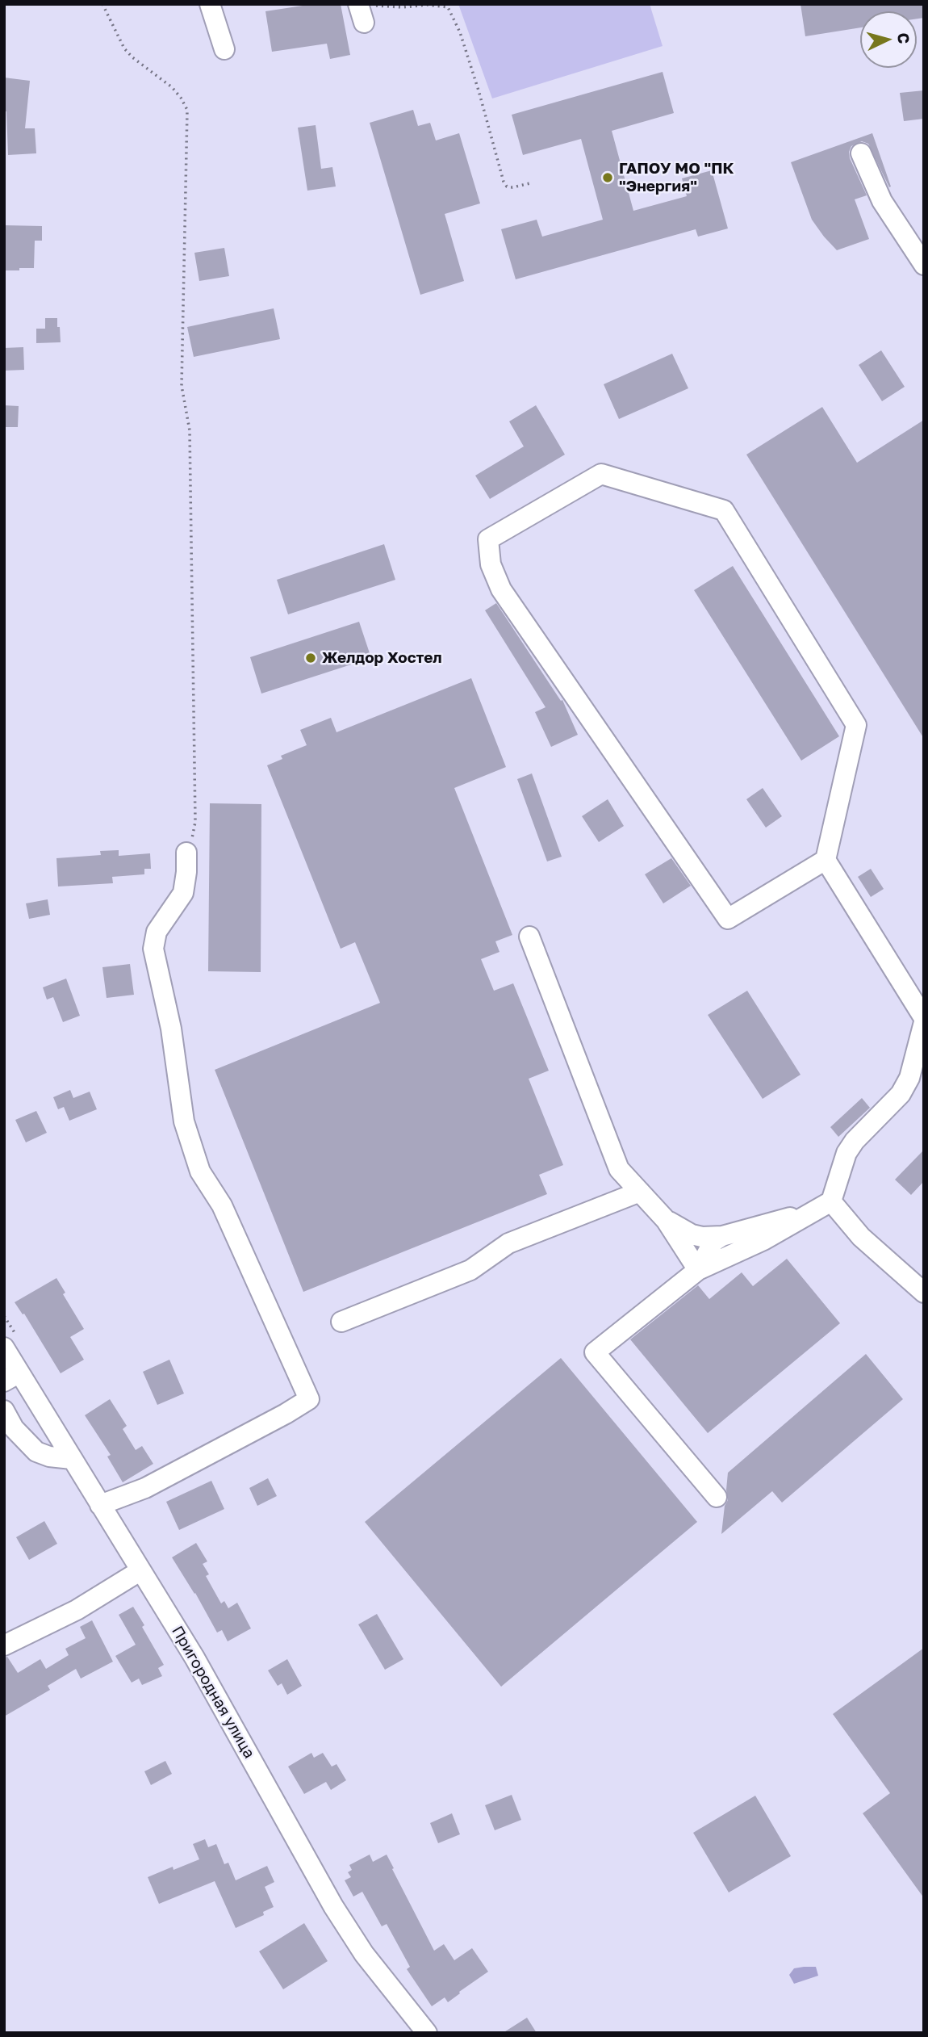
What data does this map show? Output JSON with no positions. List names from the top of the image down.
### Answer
{
  "streets": {
    "street": ["Пригородная улица"]
  },
  "places": ["ГАПОУ МО \"ПК \"Энергия\"", "Желдор Хостел"],
  "north": "right"
}
